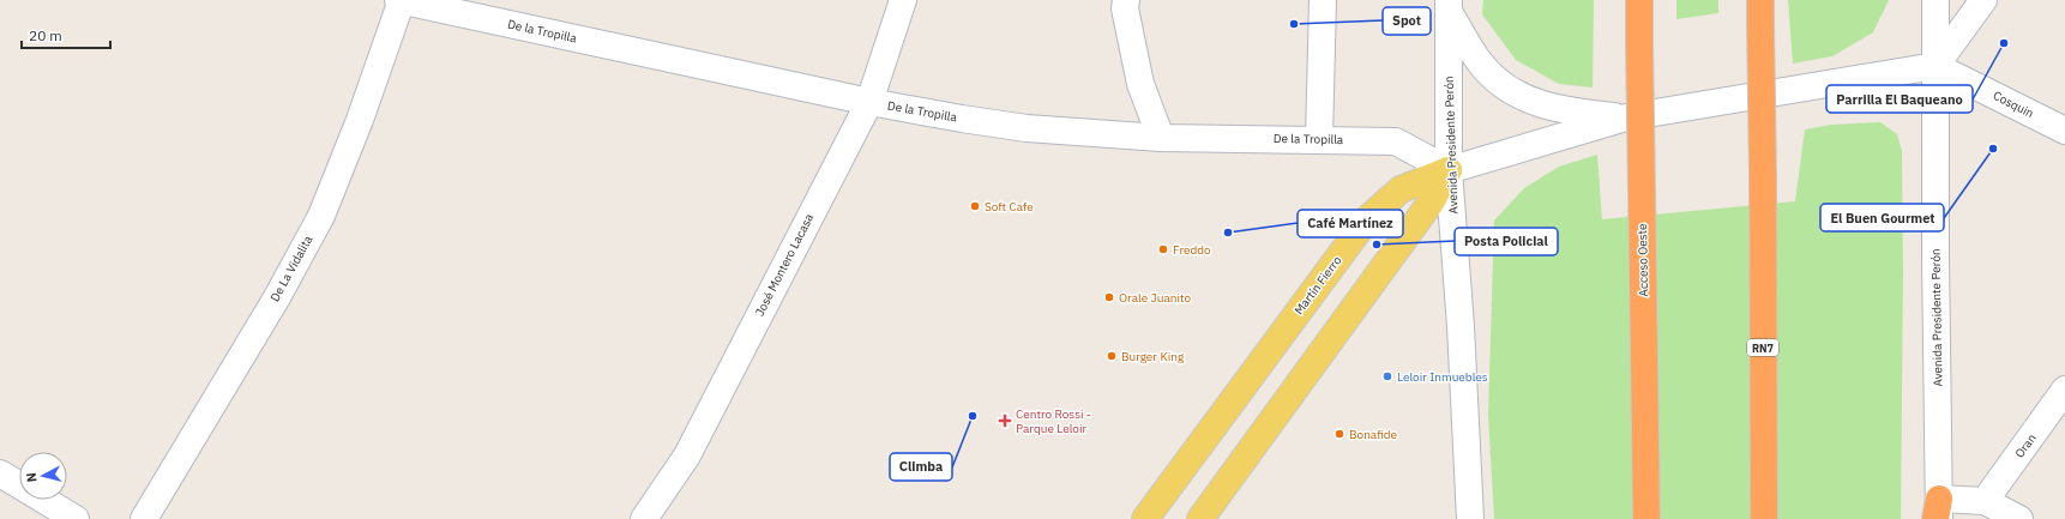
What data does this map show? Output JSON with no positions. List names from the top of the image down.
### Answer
{
  "streets": {
    "highway": ["Acceso Oeste", "RN7"],
    "main road": ["Martín Fierro"],
    "street": [
      "De la Tropilla",
      "Cosquin",
      "Avenida Presidente Perón",
      "José Montero Lacasa",
      "De La Vidalita",
      "Oran"
    ]
  },
  "crossings": [
    ["De la Tropilla", "Avenida Presidente Perón"],
    ["De la Tropilla", "José Montero Lacasa"],
    ["De la Tropilla", "De La Vidalita"],
    ["De la Tropilla", "Martín Fierro"],
    ["Cosquin", "Avenida Presidente Perón"],
    ["Avenida Presidente Perón", "Martín Fierro"]
  ],
  "places": {
    "other": [
      "Spot",
      "Parrilla El Baqueano",
      "El Buen Gourmet",
      "Soft Cafe",
      "Café Martínez",
      "Posta Policial",
      "Freddo",
      "Orale Juanito",
      "Burger King",
      "Leloir Inmuebles",
      "Climba",
      "Bonafide"
    ],
    "health": ["Centro Rossi - Parque Leloir"]
  },
  "scale_bar": "20 m",
  "north": "left"
}
